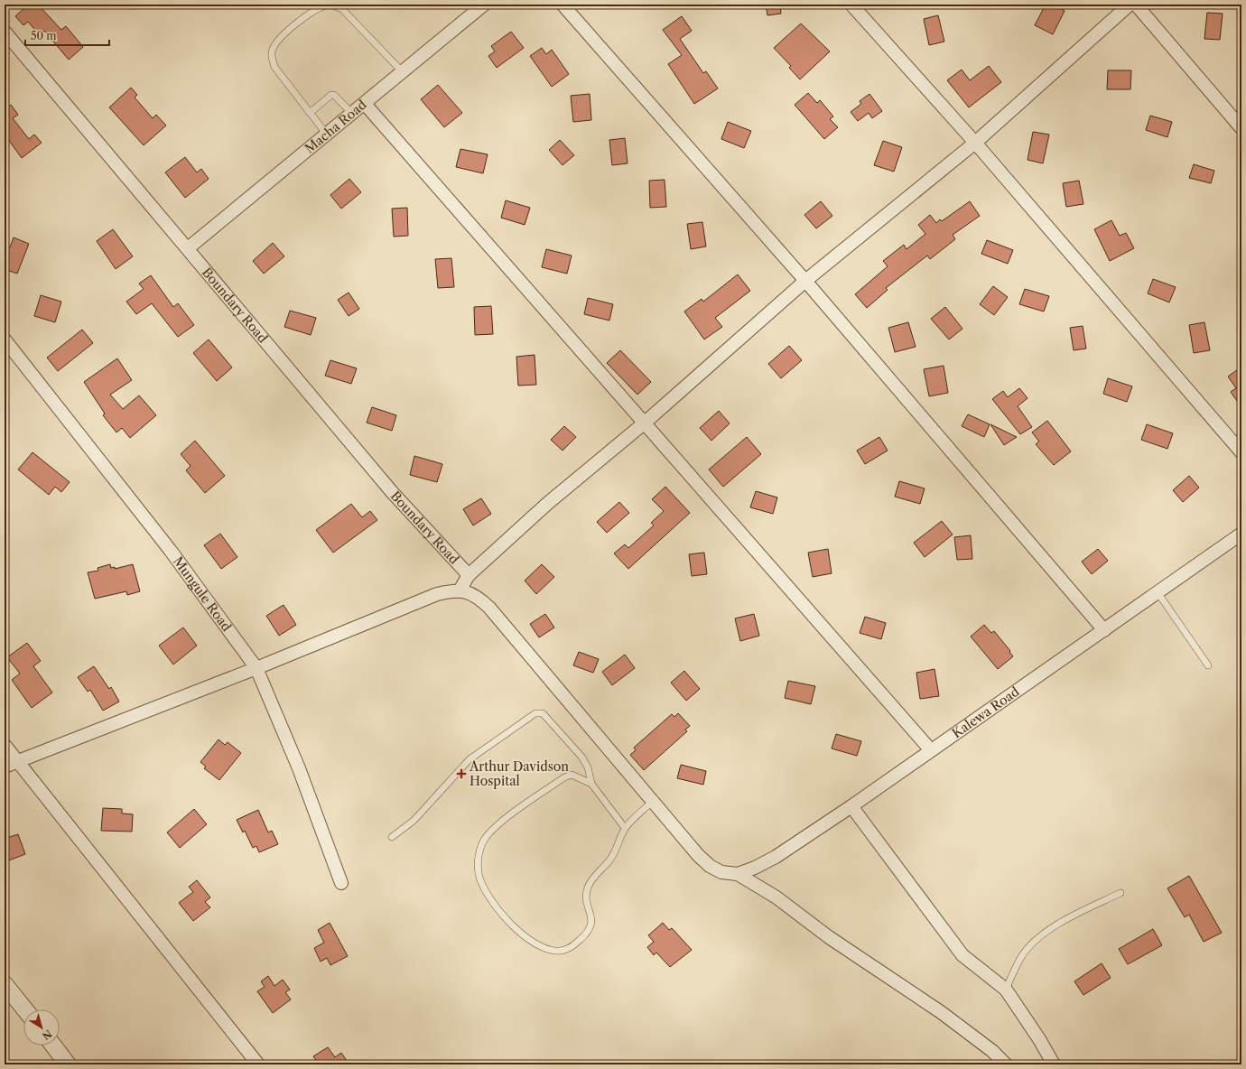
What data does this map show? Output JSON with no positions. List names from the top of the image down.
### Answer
{
  "streets": {
    "street": [
      "Macha Road",
      "Boundary Road",
      "Mungule Road",
      "Kalewa Road"
    ]
  },
  "crossings": [
    ["Macha Road", "Boundary Road"]
  ],
  "places": {
    "health": ["Arthur Davidson Hospital"]
  },
  "scale_bar": "50 m",
  "north": "bottom right"
}
